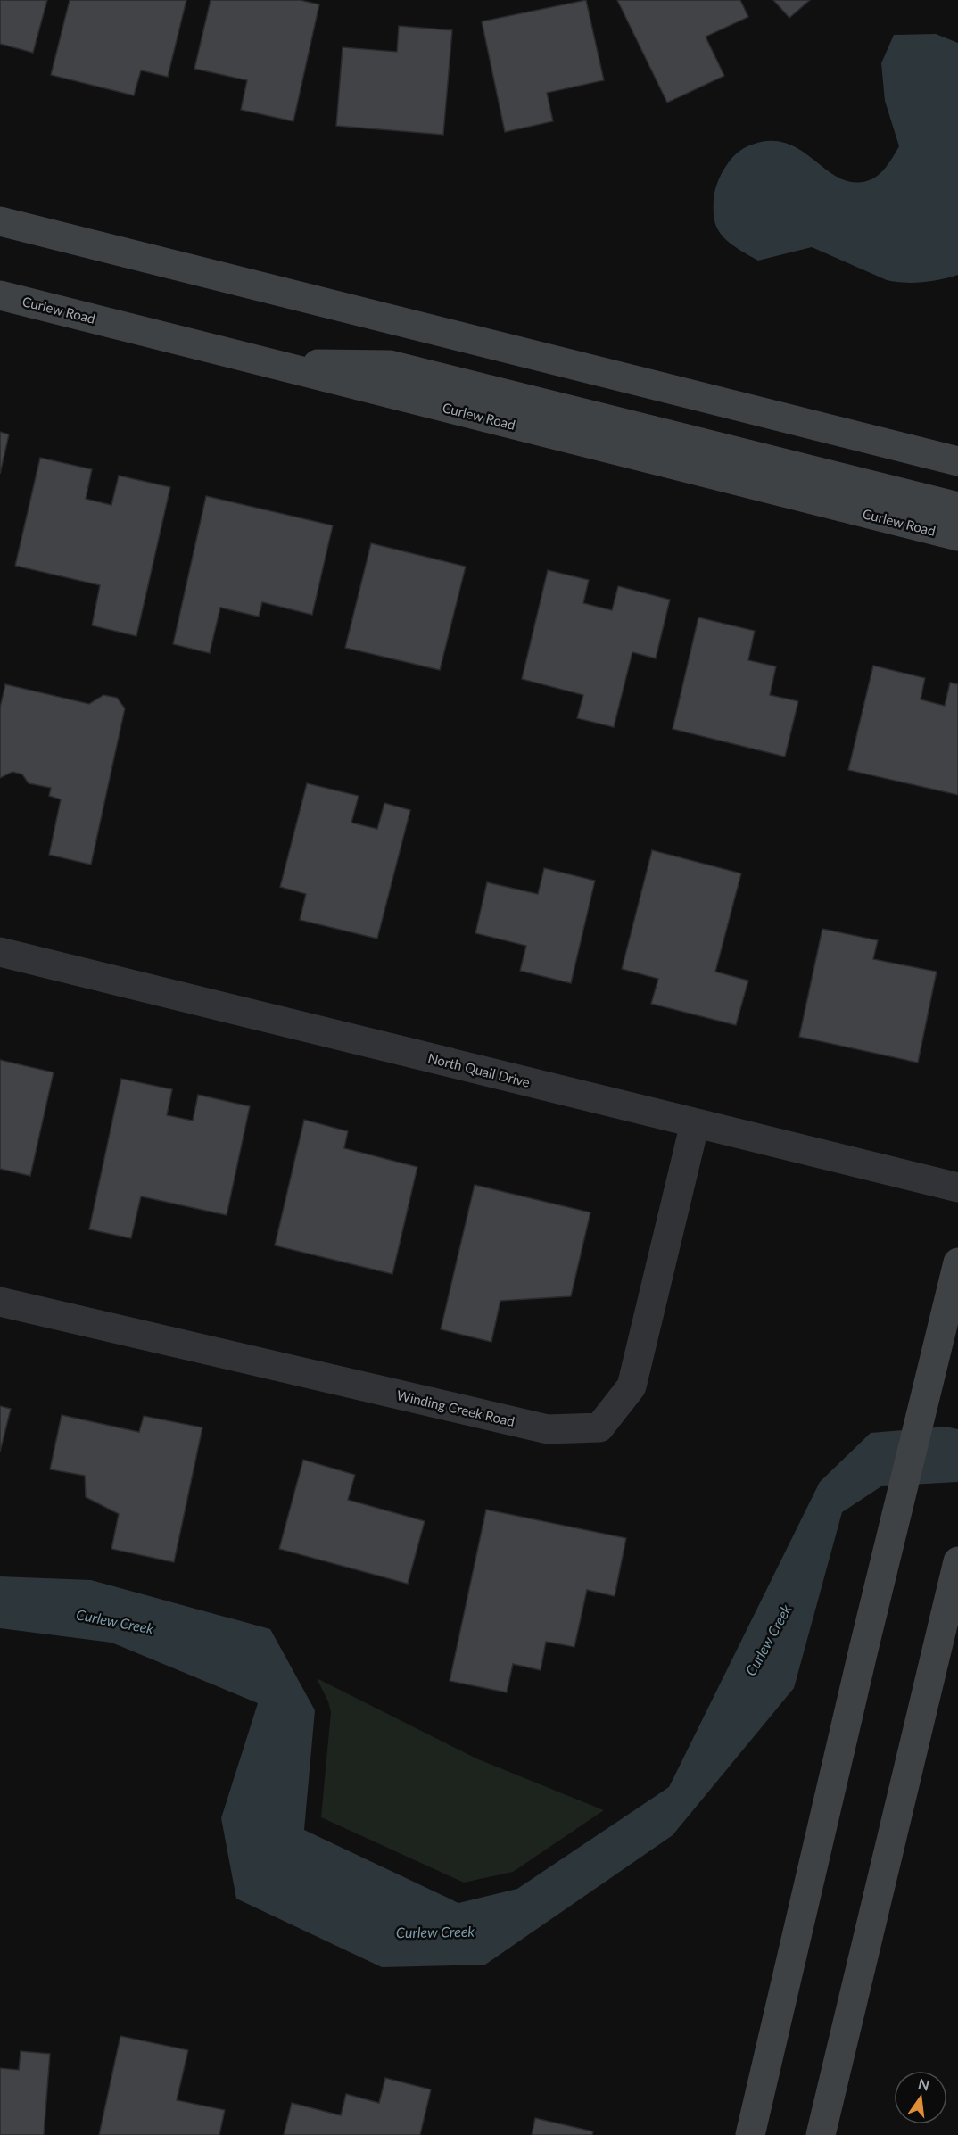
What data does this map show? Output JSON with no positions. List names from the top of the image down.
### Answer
{
  "streets": {
    "main road": ["Curlew Road"],
    "street": ["North Quail Drive", "Winding Creek Road"]
  },
  "crossings": [
    ["North Quail Drive", "Winding Creek Road"]
  ],
  "water": ["Curlew Creek"],
  "north": "top"
}
